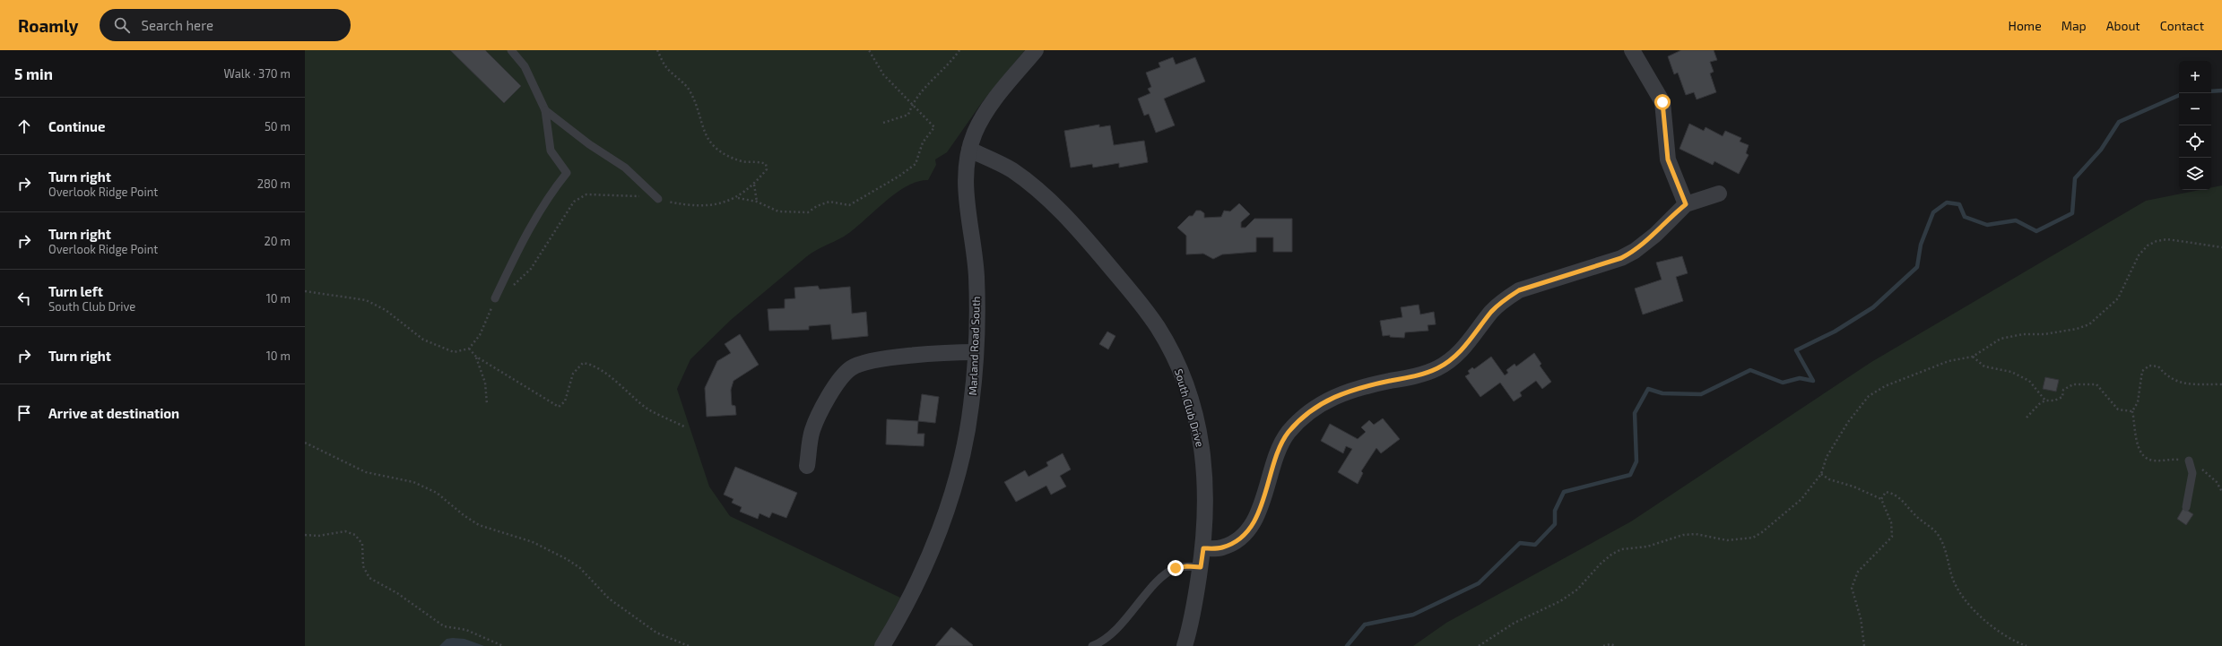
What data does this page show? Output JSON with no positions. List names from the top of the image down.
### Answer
{
  "streets": {
    "street": ["Marland Road South", "South Club Drive"]
  },
  "crossings": [
    ["Marland Road South", "South Club Drive"]
  ],
  "page": {
    "header": "Roamly",
    "search": "Search here",
    "nav": [
      "Home",
      "Map",
      "About",
      "Contact"
    ],
    "heading": ["5 min", "Walk · 370 m"],
    "map_buttons": ["+", "−"],
    "list": [
      ["Continue", "50 m"],
      ["Turn right", "Overlook Ridge Point", "280 m"],
      ["Turn right", "Overlook Ridge Point", "20 m"],
      ["Turn left", "South Club Drive", "10 m"],
      ["Turn right", "10 m"],
      "Arrive at destination"
    ]
  }
}
